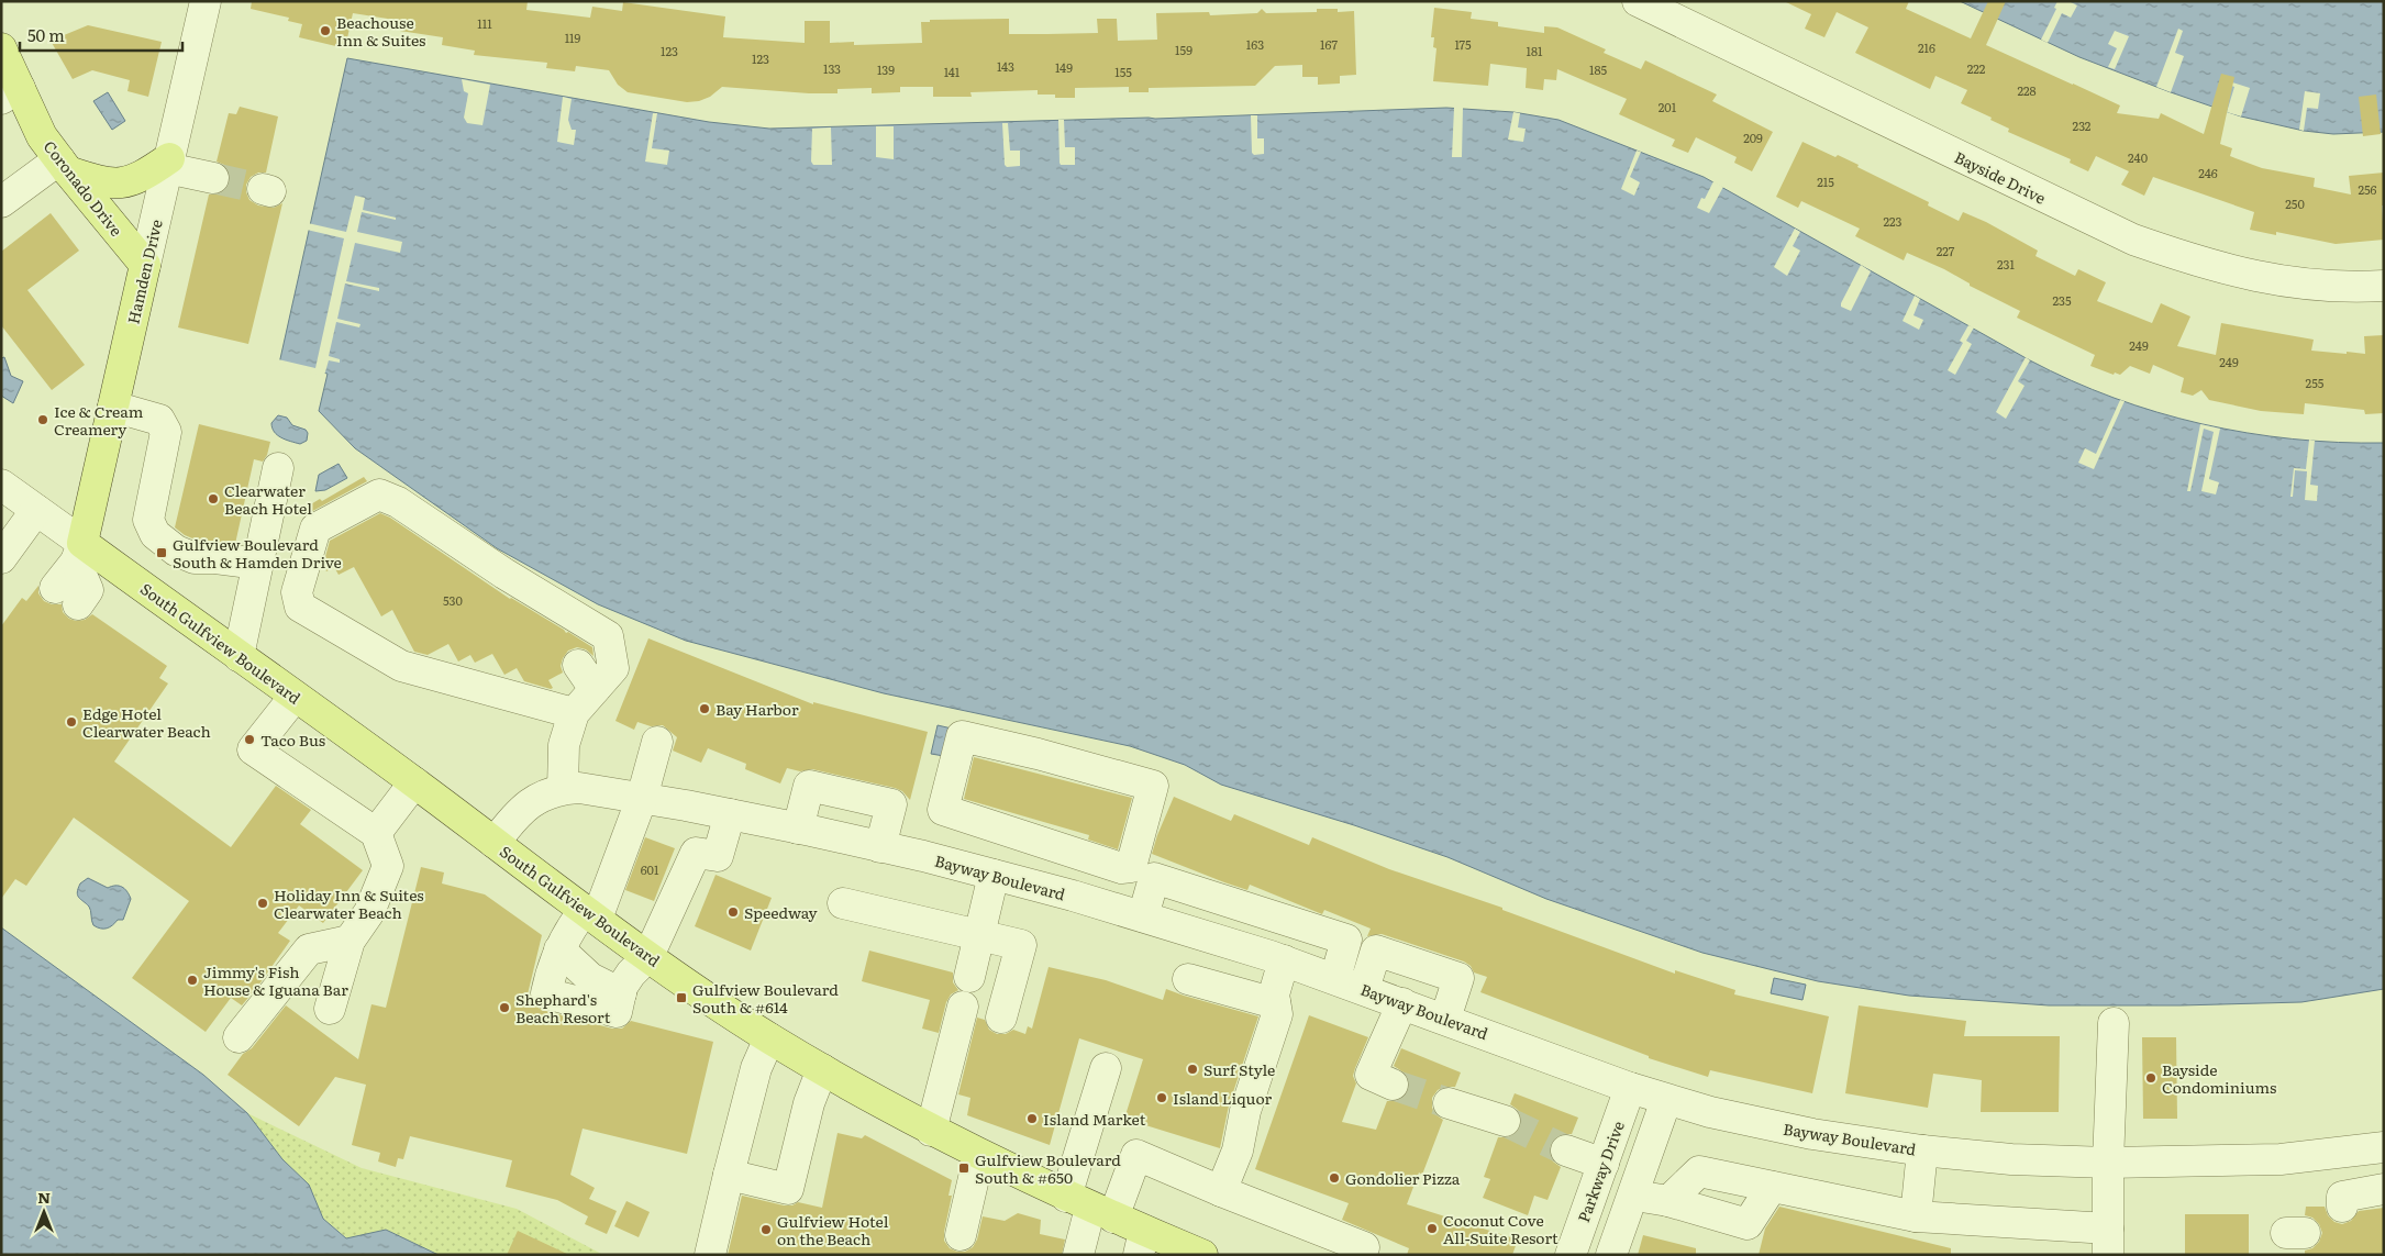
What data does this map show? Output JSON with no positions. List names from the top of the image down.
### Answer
{
  "streets": {
    "main road": ["Coronado Drive", "Hamden Drive", "South Gulfview Boulevard"],
    "street": ["Bayside Drive", "Bayway Boulevard", "Parkway Drive"]
  },
  "crossings": [
    ["Coronado Drive", "Hamden Drive"],
    ["Hamden Drive", "South Gulfview Boulevard"],
    ["South Gulfview Boulevard", "Bayway Boulevard"],
    ["Bayway Boulevard", "Parkway Drive"]
  ],
  "places": {
    "other": [
      "Beachouse Inn & Suites",
      "Ice & Cream Creamery",
      "Clearwater Beach Hotel",
      "Bay Harbor",
      "Edge Hotel Clearwater Beach",
      "Taco Bus",
      "Holiday Inn & Suites Clearwater Beach",
      "Speedway",
      "Jimmy's Fish House & Iguana Bar",
      "Shephard's Beach Resort",
      "Surf Style",
      "Bayside Condominiums",
      "Island Liquor",
      "Island Market",
      "Gondolier Pizza",
      "Coconut Cove All-Suite Resort",
      "Gulfview Hotel on the Beach"
    ],
    "transit": ["Gulfview Boulevard South & Hamden Drive", "Gulfview Boulevard South & #614", "Gulfview Boulevard South & #650"]
  },
  "house_numbers": [
    "111",
    "119",
    "163",
    "167",
    "175",
    "216",
    "159",
    "123",
    "181",
    "123",
    "143",
    "149",
    "133",
    "222",
    "139",
    "185",
    "141",
    "155",
    "228",
    "201",
    "232",
    "209",
    "240",
    "246",
    "215",
    "256",
    "250",
    "223",
    "227",
    "231",
    "235",
    "249",
    "249",
    "255",
    "530",
    "601"
  ],
  "scale_bar": "50 m",
  "north": "top"
}
